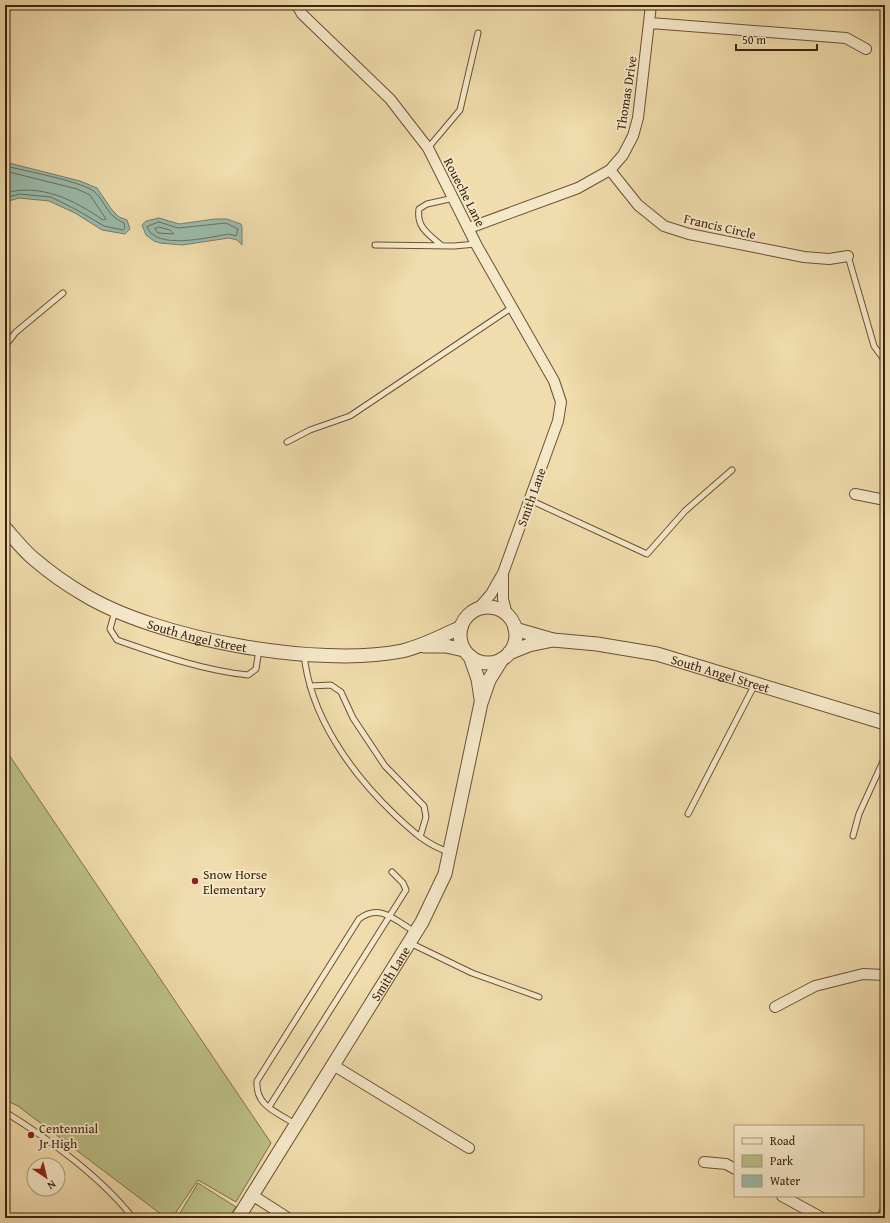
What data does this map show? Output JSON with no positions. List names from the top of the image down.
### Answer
{
  "streets": {
    "street": [
      "Thomas Drive",
      "Roueche Lane",
      "Francis Circle",
      "Smith Lane",
      "South Angel Street"
    ]
  },
  "crossings": [
    ["Thomas Drive", "Roueche Lane"],
    ["Thomas Drive", "Francis Circle"],
    ["Roueche Lane", "Smith Lane"],
    ["Smith Lane", "South Angel Street"]
  ],
  "places": ["Snow Horse Elementary", "Centennial Jr High"],
  "legend": ["Road", "Park", "Water"],
  "scale_bar": "50 m",
  "north": "bottom right"
}
